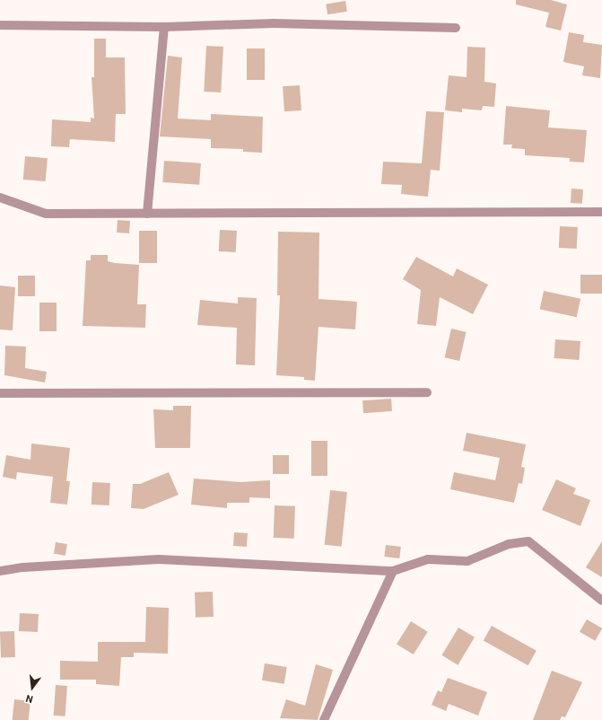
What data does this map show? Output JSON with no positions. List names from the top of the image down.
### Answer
{
  "north": "bottom"
}
